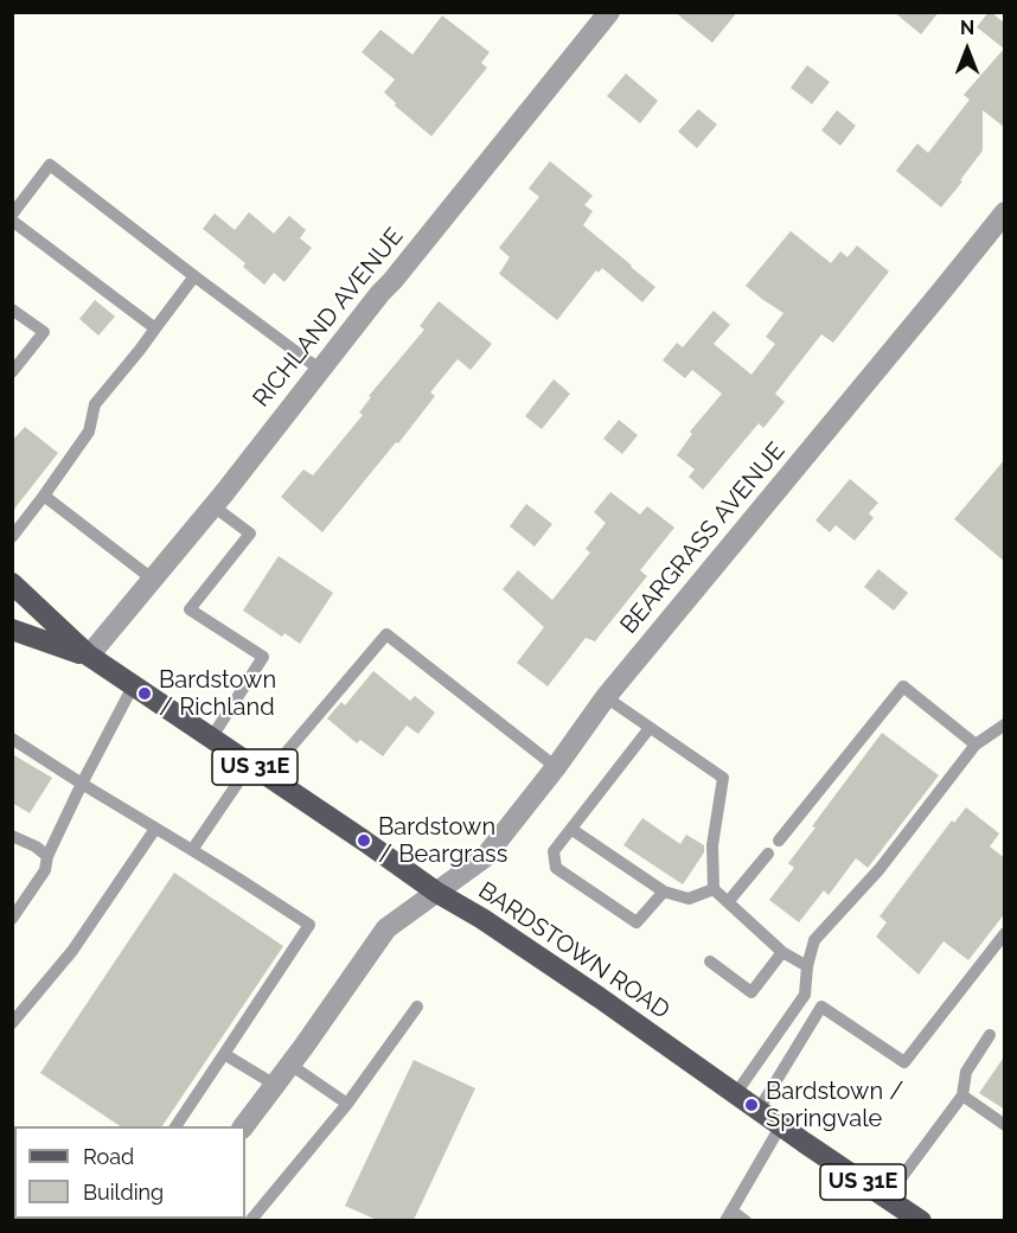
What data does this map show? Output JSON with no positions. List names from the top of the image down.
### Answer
{
  "streets": {
    "main road": ["US 31E", "BARDSTOWN ROAD"],
    "street": ["RICHLAND AVENUE", "BEARGRASS AVENUE"]
  },
  "crossings": [
    ["RICHLAND AVENUE", "BARDSTOWN ROAD"],
    ["BEARGRASS AVENUE", "BARDSTOWN ROAD"]
  ],
  "places": ["Bardstown / Richland", "Bardstown / Beargrass", "Bardstown / Springvale"],
  "legend": ["Road", "Building"],
  "north": "top"
}
